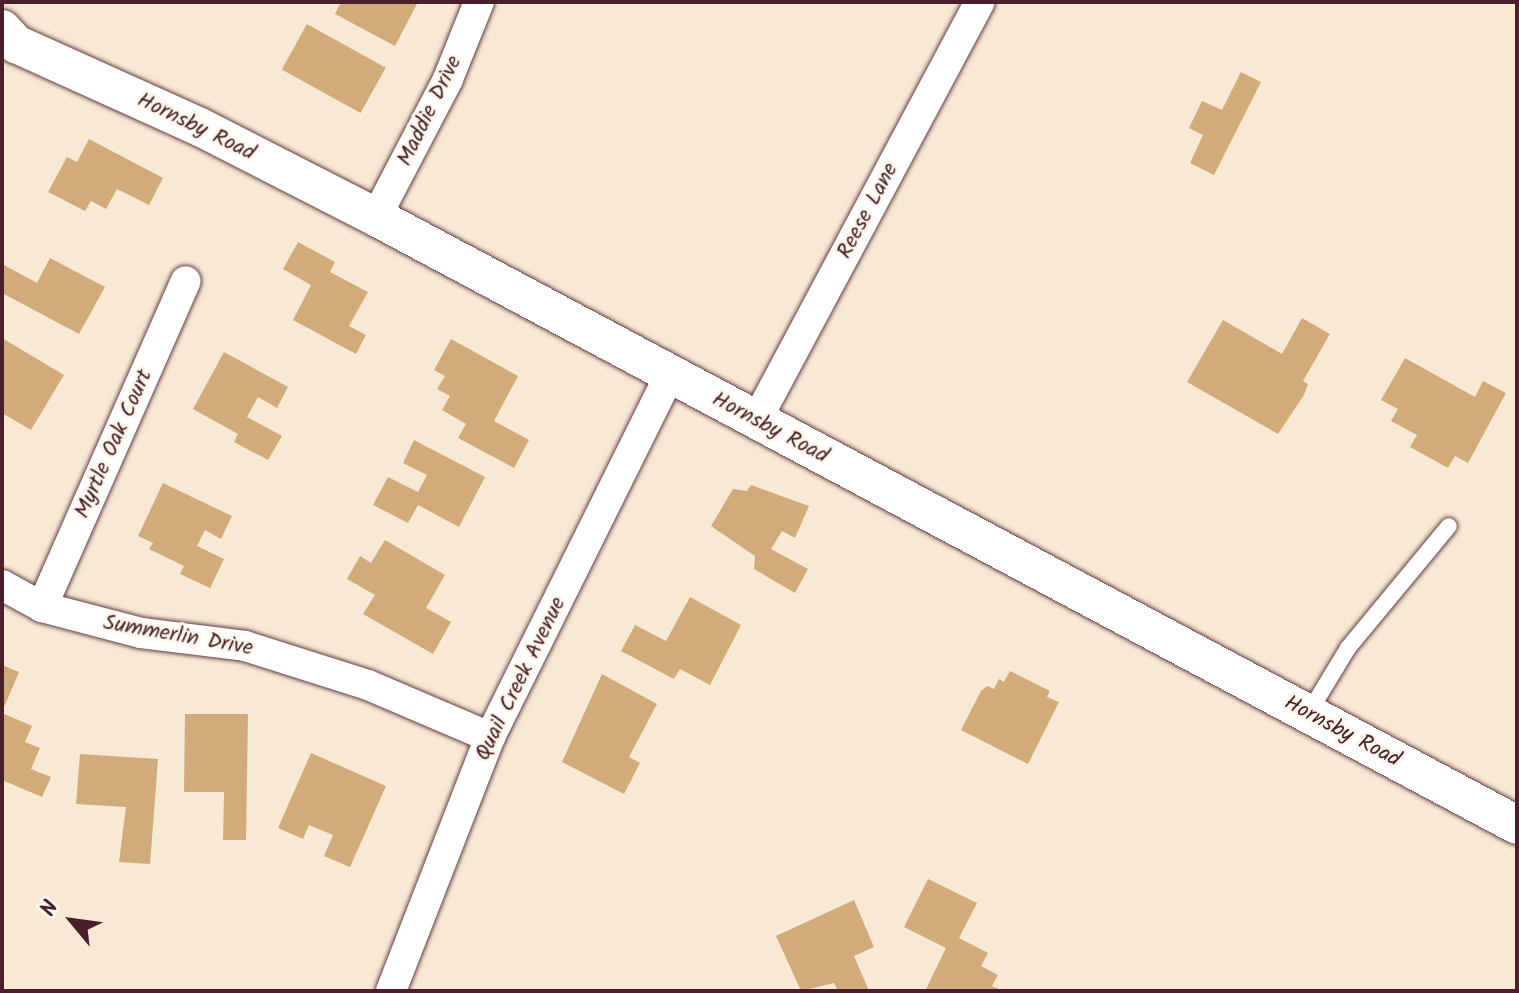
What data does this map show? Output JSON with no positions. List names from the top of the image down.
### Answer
{
  "streets": {
    "street": [
      "Maddie Drive",
      "Hornsby Road",
      "Reese Lane",
      "Myrtle Oak Court",
      "Summerlin Drive",
      "Quail Creek Avenue"
    ]
  },
  "crossings": [
    ["Maddie Drive", "Hornsby Road"],
    ["Hornsby Road", "Reese Lane"],
    ["Hornsby Road", "Quail Creek Avenue"],
    ["Myrtle Oak Court", "Summerlin Drive"],
    ["Summerlin Drive", "Quail Creek Avenue"]
  ],
  "north": "top left"
}
